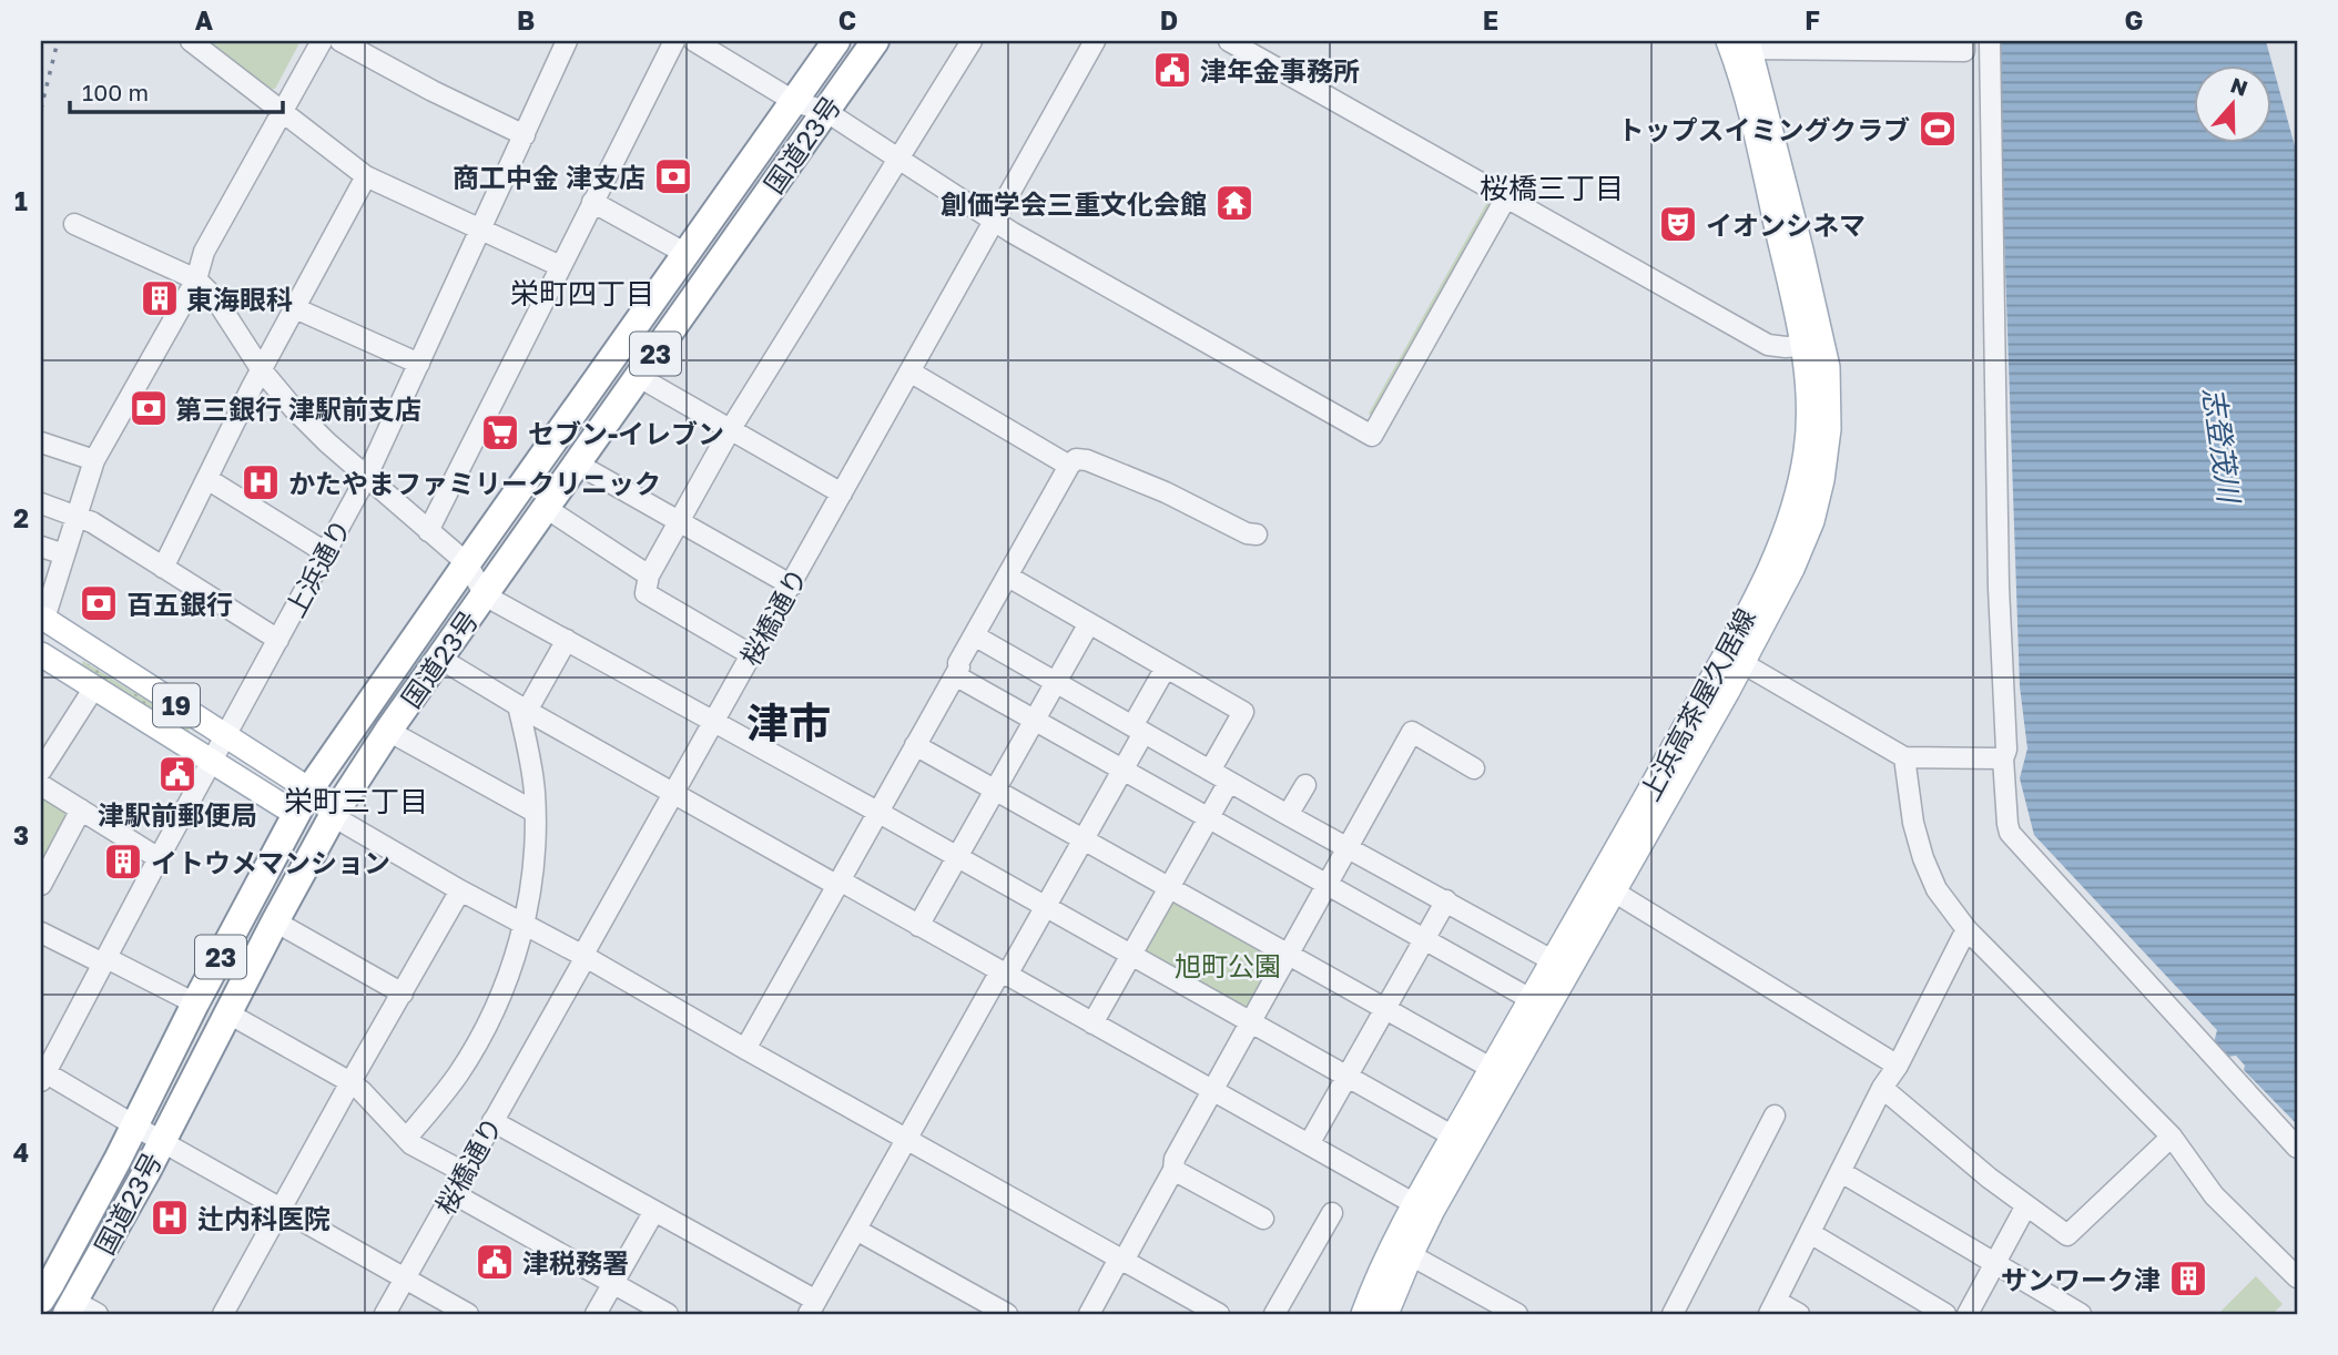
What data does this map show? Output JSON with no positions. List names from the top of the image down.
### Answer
{
  "streets": {
    "highway": ["国道23号", "23"],
    "main road": ["上浜高茶屋久居線", "19"],
    "street": ["上浜通り", "桜橋通り"]
  },
  "crossings": [
    ["国道23号", "19"],
    ["上浜通り", "19"]
  ],
  "districts": [
    "桜橋三丁目",
    "栄町四丁目",
    "津市",
    "栄町三丁目"
  ],
  "water": ["志登茂川"],
  "parks": ["旭町公園"],
  "places": {
    "public building": ["津年金事務所", "津駅前郵便局", "津税務署"],
    "sports": ["トップスイミングクラブ"],
    "bank": ["商工中金 津支店", "第三銀行 津駅前支店", "百五銀行"],
    "temple": ["創価学会三重文化会館"],
    "theatre": ["イオンシネマ"],
    "building": ["東海眼科", "イトウメマンション", "サンワーク津"],
    "supermarket": ["セブン-イレブン"],
    "hospital": ["かたやまファミリークリニック", "辻内科医院"]
  },
  "scale_bar": "100 m",
  "north": "top",
  "grid": {
    "columns": [
      "A",
      "B",
      "C",
      "D",
      "E",
      "F",
      "G"
    ],
    "rows": [
      "1",
      "2",
      "3",
      "4"
    ]
  }
}
